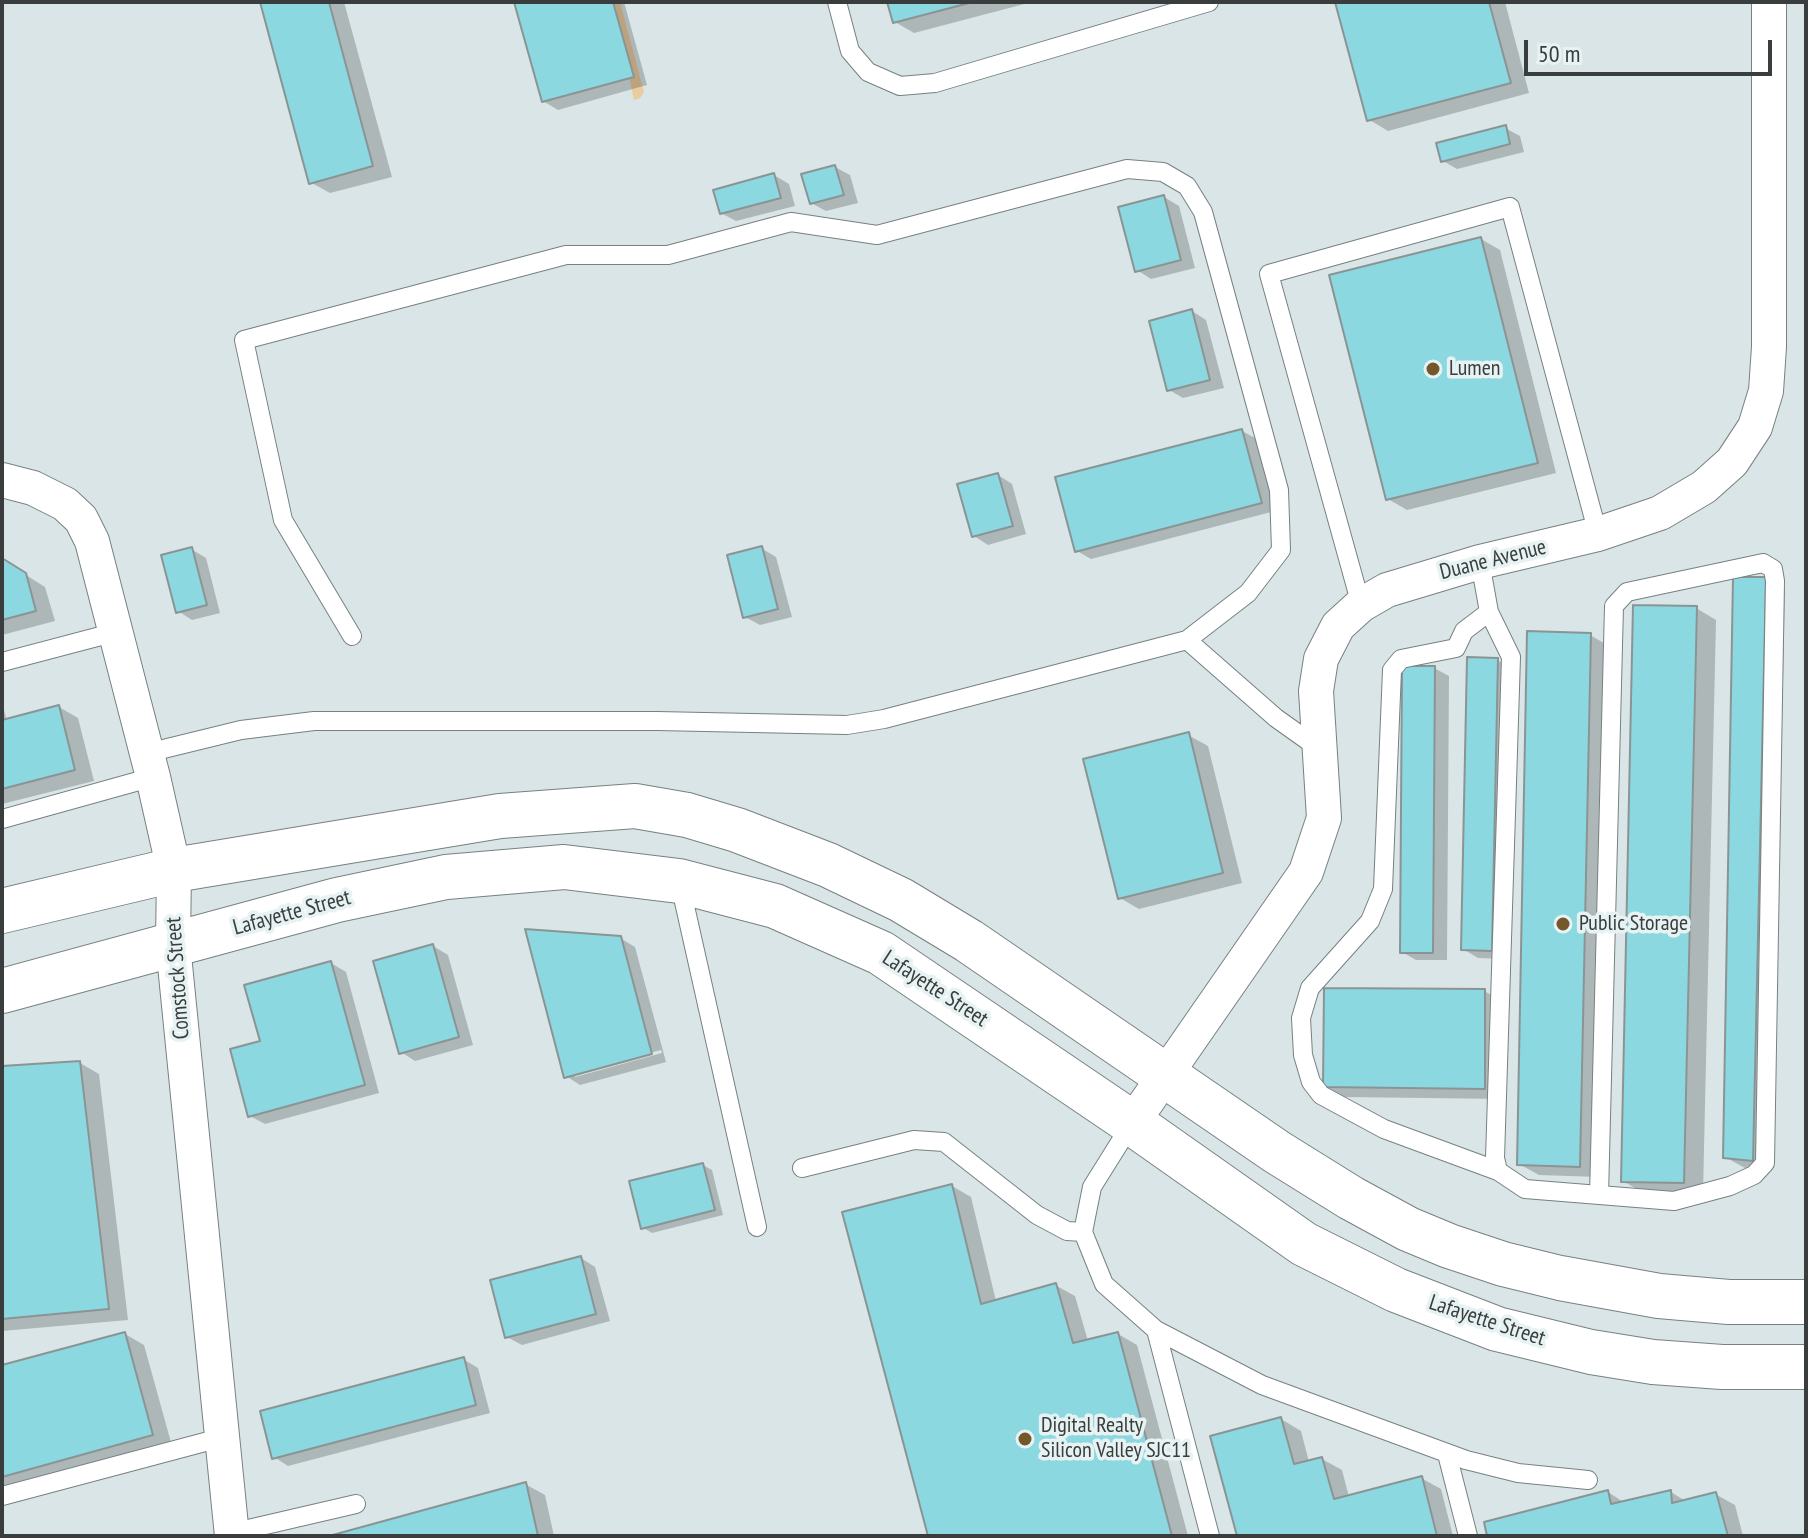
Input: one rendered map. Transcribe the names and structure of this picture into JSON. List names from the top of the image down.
{
  "streets": {
    "main road": ["Lafayette Street"],
    "street": ["Duane Avenue", "Comstock Street"]
  },
  "crossings": [
    ["Duane Avenue", "Lafayette Street"],
    ["Lafayette Street", "Comstock Street"]
  ],
  "places": ["Lumen", "Public Storage", "Digital Realty Silicon Valley SJC11"],
  "scale_bar": "50 m"
}
